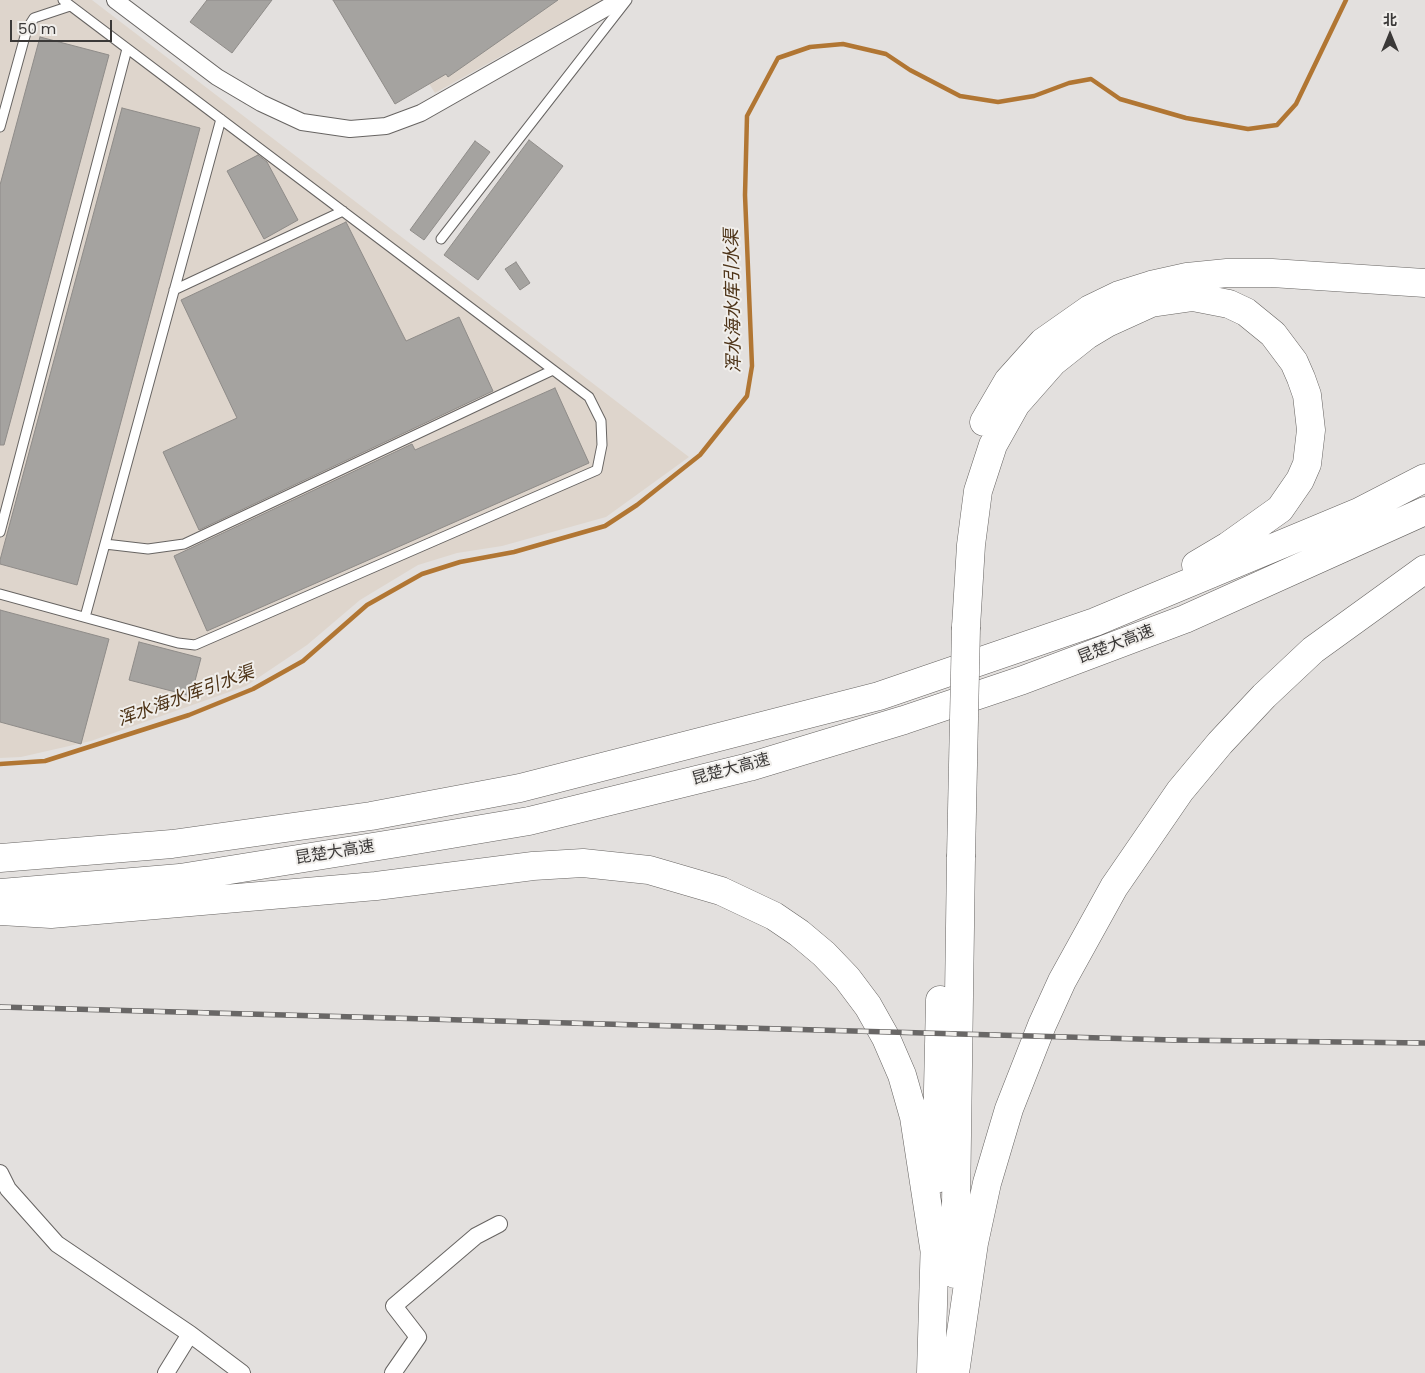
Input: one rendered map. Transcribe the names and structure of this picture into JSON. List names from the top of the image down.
{
  "streets": {
    "highway": ["昆楚大高速"]
  },
  "water": ["浑水海水库引水渠"],
  "scale_bar": "50 m",
  "north": "top"
}
